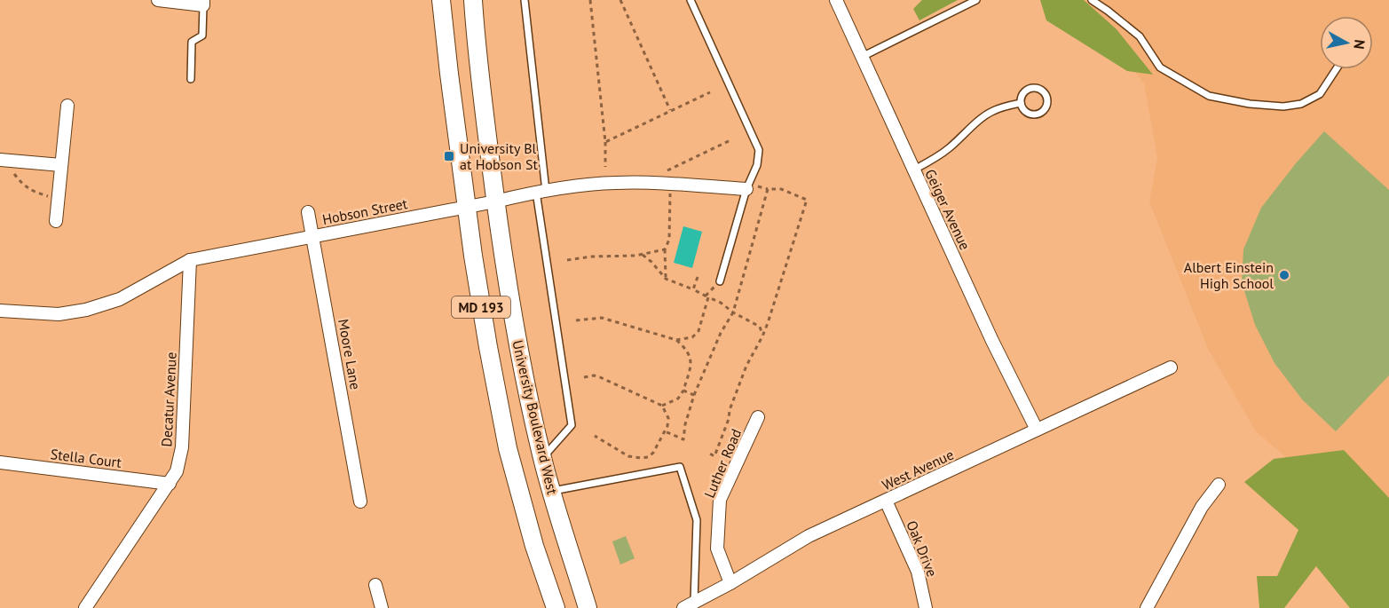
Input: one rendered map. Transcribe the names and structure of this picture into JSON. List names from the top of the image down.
{
  "streets": {
    "main road": ["MD 193", "University Boulevard West"],
    "street": [
      "Geiger Avenue",
      "Hobson Street",
      "Moore Lane",
      "Decatur Avenue",
      "Stella Court",
      "Luther Road",
      "West Avenue",
      "Oak Drive"
    ]
  },
  "crossings": [
    ["Geiger Avenue", "West Avenue"],
    ["Hobson Street", "Moore Lane"],
    ["Hobson Street", "Decatur Avenue"],
    ["Hobson Street", "University Boulevard West"],
    ["Decatur Avenue", "Stella Court"],
    ["Luther Road", "West Avenue"],
    ["West Avenue", "Oak Drive"]
  ],
  "places": {
    "transit": ["University Bl at Hobson St"],
    "other": ["Albert Einstein High School"]
  },
  "north": "right"
}
